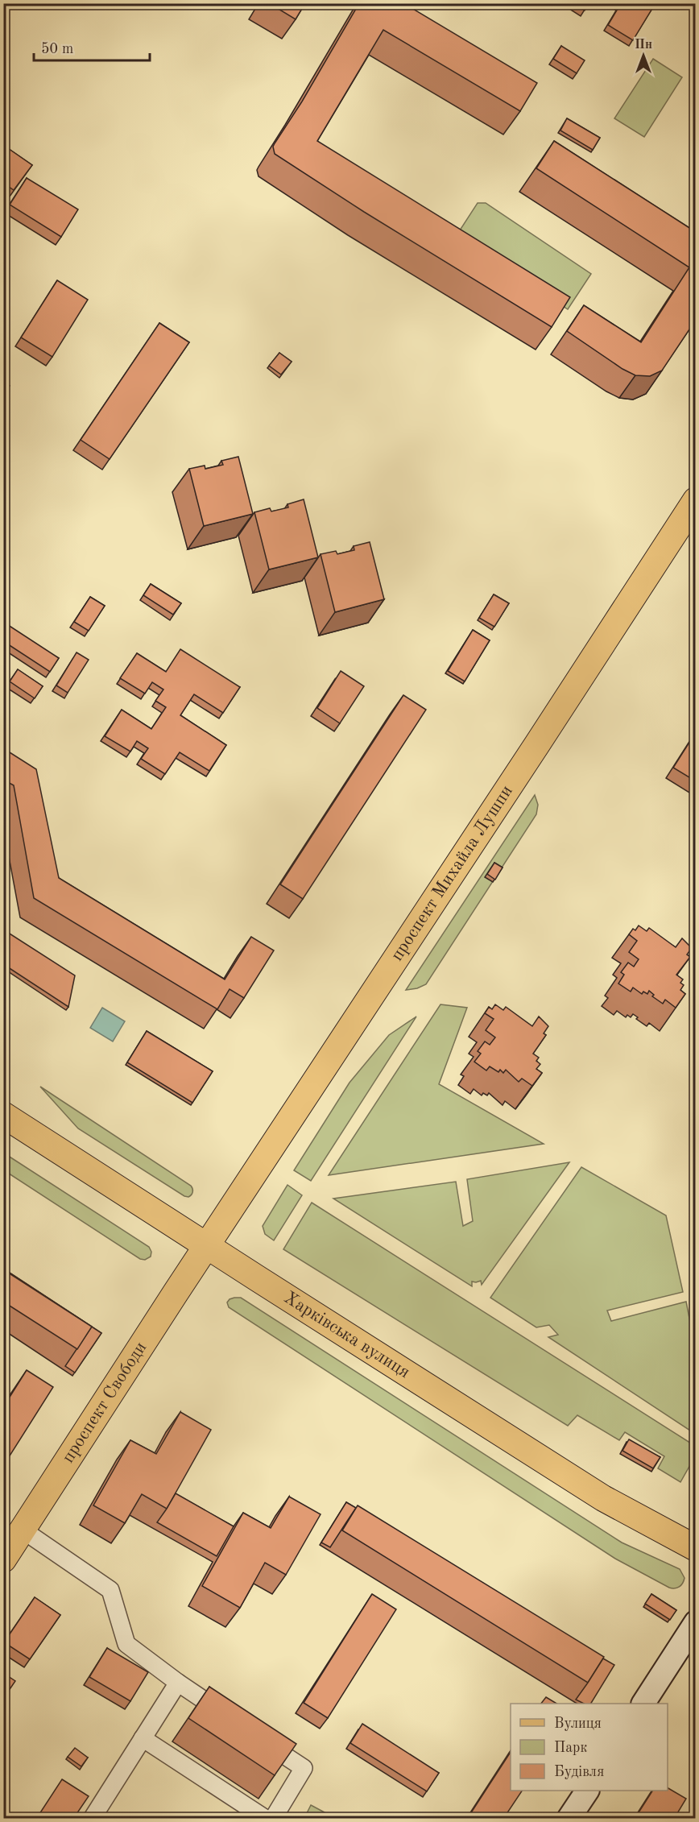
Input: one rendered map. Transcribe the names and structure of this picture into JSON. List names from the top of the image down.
{
  "streets": {
    "main road": ["проспект Михайла Лушпи", "Харківська вулиця", "проспект Свободи"]
  },
  "crossings": [
    ["проспект Михайла Лушпи", "Харківська вулиця"],
    ["проспект Михайла Лушпи", "проспект Свободи"],
    ["Харківська вулиця", "проспект Свободи"]
  ],
  "legend": ["Вулиця", "Парк", "Будівля"],
  "scale_bar": "50 m",
  "north": "top"
}
